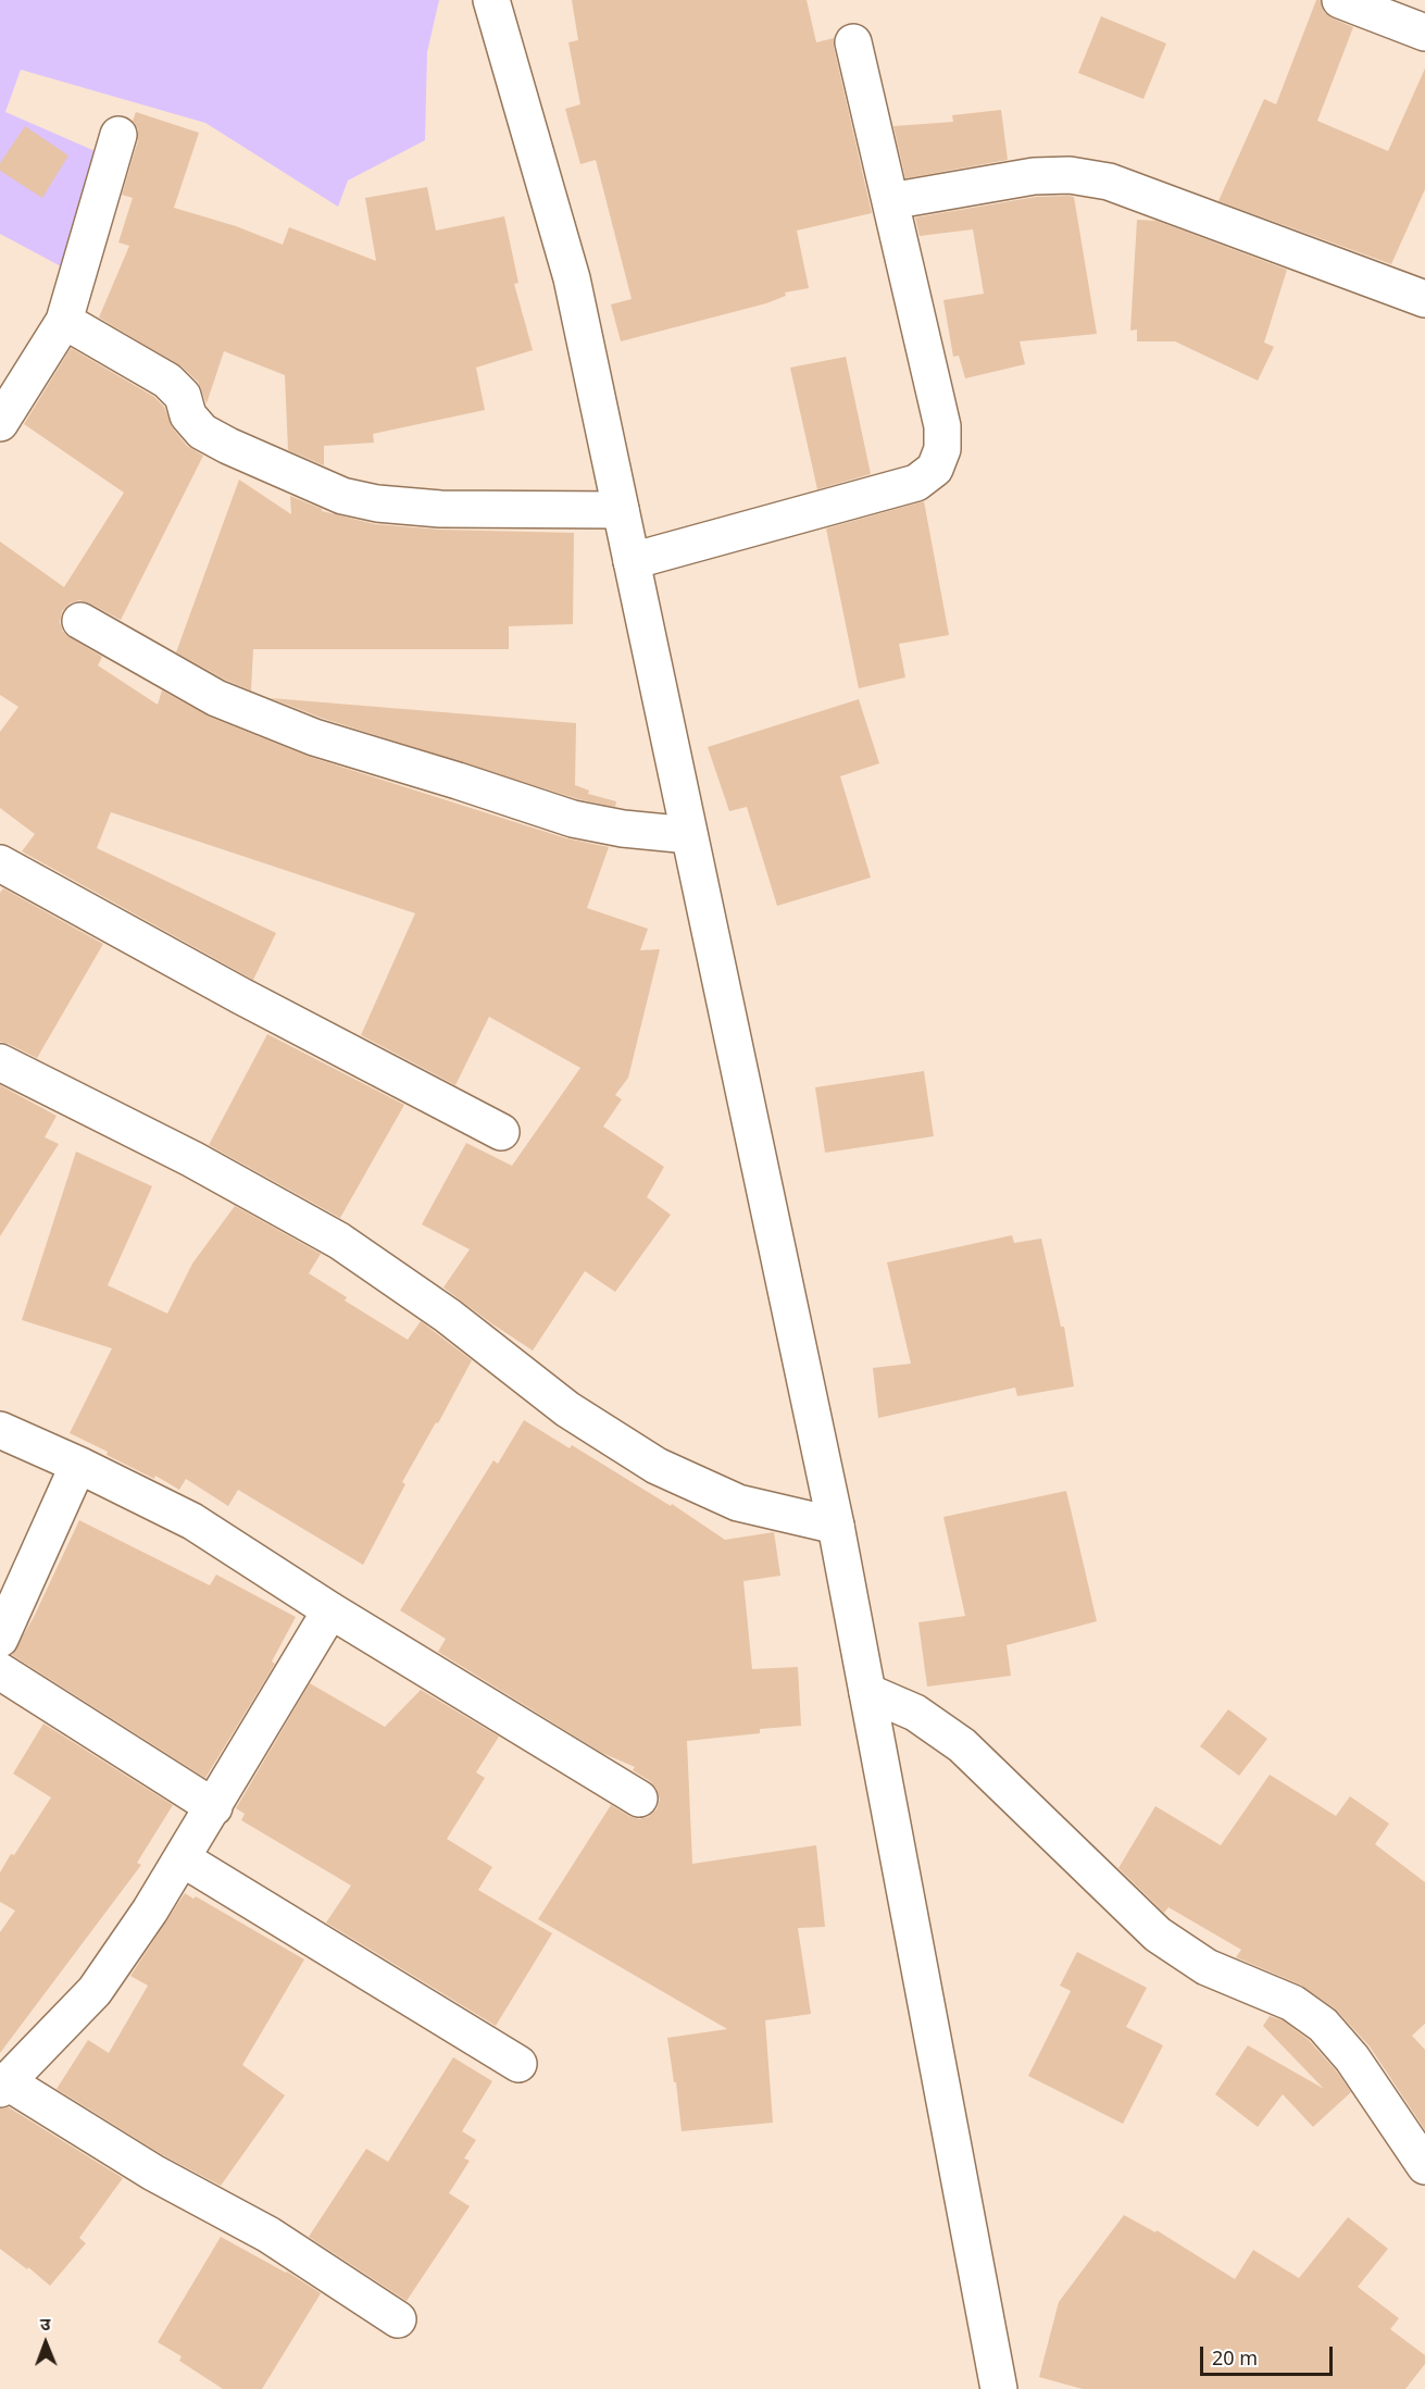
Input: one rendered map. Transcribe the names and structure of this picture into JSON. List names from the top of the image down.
{
  "scale_bar": "20 m",
  "north": "top"
}
